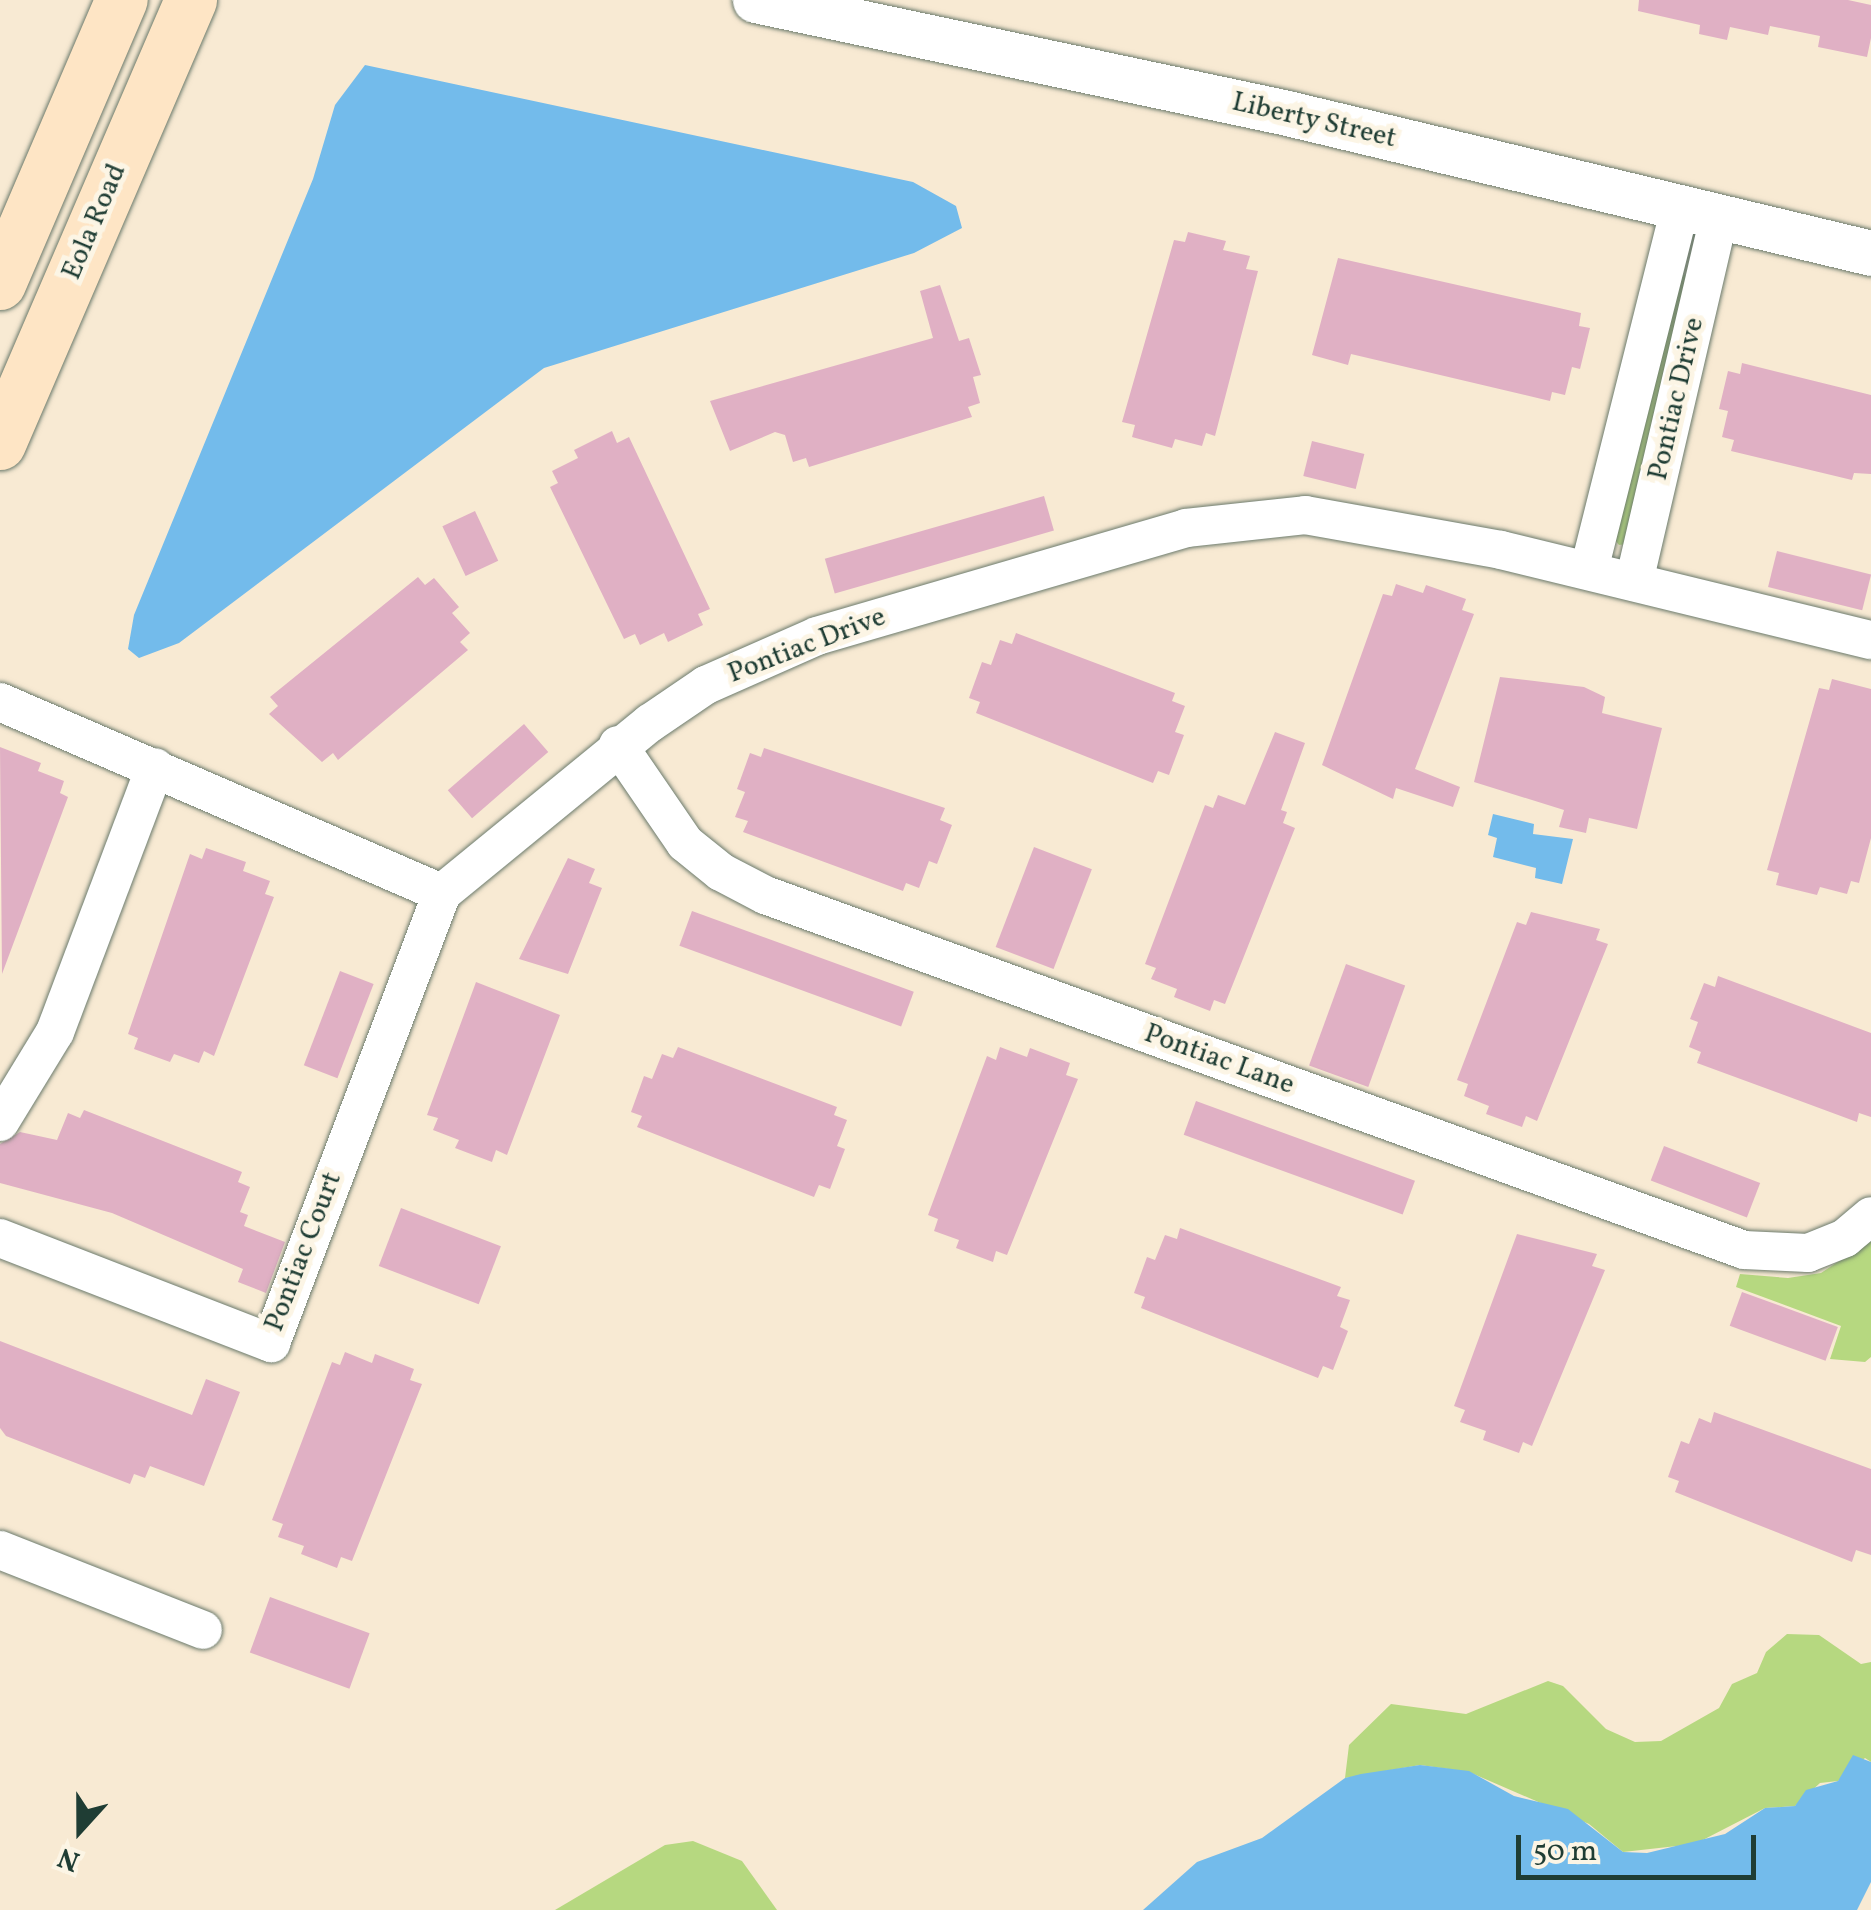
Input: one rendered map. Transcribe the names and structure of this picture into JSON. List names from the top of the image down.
{
  "streets": {
    "main road": ["Eola Road"],
    "street": [
      "Liberty Street",
      "Pontiac Drive",
      "Pontiac Lane",
      "Pontiac Court"
    ]
  },
  "crossings": [
    ["Liberty Street", "Pontiac Drive"],
    ["Pontiac Drive", "Pontiac Lane"],
    ["Pontiac Drive", "Pontiac Court"]
  ],
  "scale_bar": "50 m",
  "north": "bottom"
}
